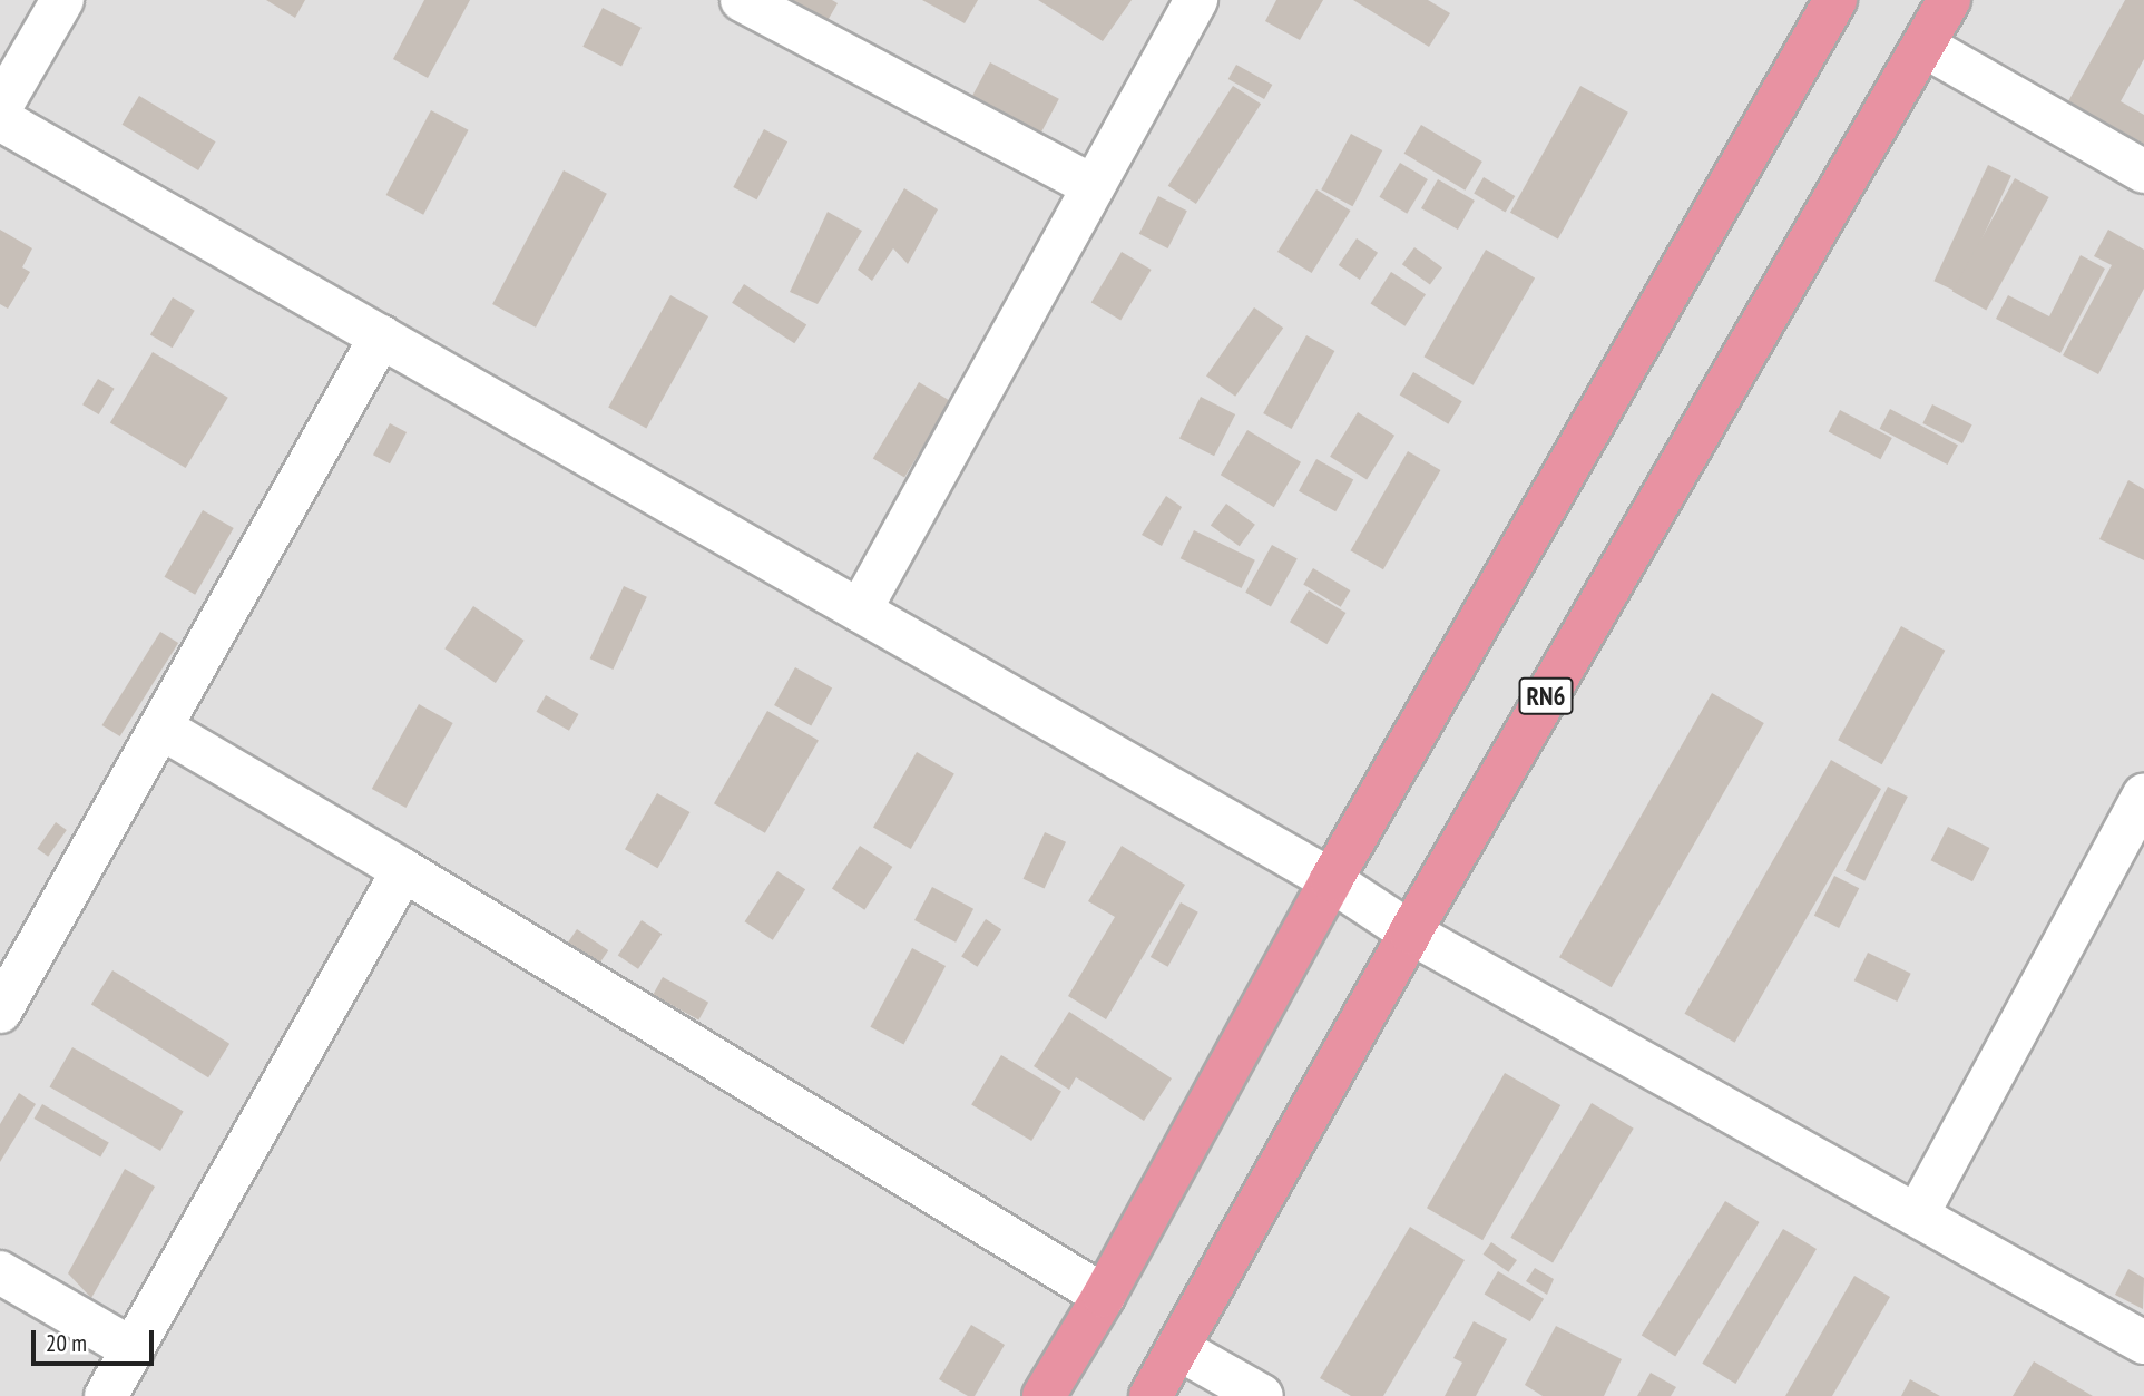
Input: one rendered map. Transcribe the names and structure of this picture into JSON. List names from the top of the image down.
{
  "streets": {
    "highway": ["RN6"]
  },
  "scale_bar": "20 m"
}
